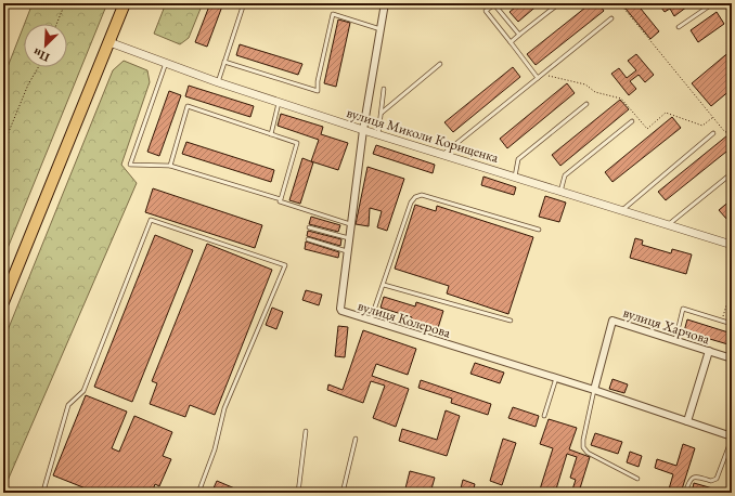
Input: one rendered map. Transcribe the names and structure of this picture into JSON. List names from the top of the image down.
{
  "streets": {
    "street": ["вулиця Миколи Корищенка", "вулиця Колерова", "вулиця Харчова"]
  },
  "crossings": [
    ["вулиця Миколи Корищенка", "вулиця Колерова"],
    ["вулиця Колерова", "вулиця Харчова"]
  ],
  "north": "bottom left"
}
